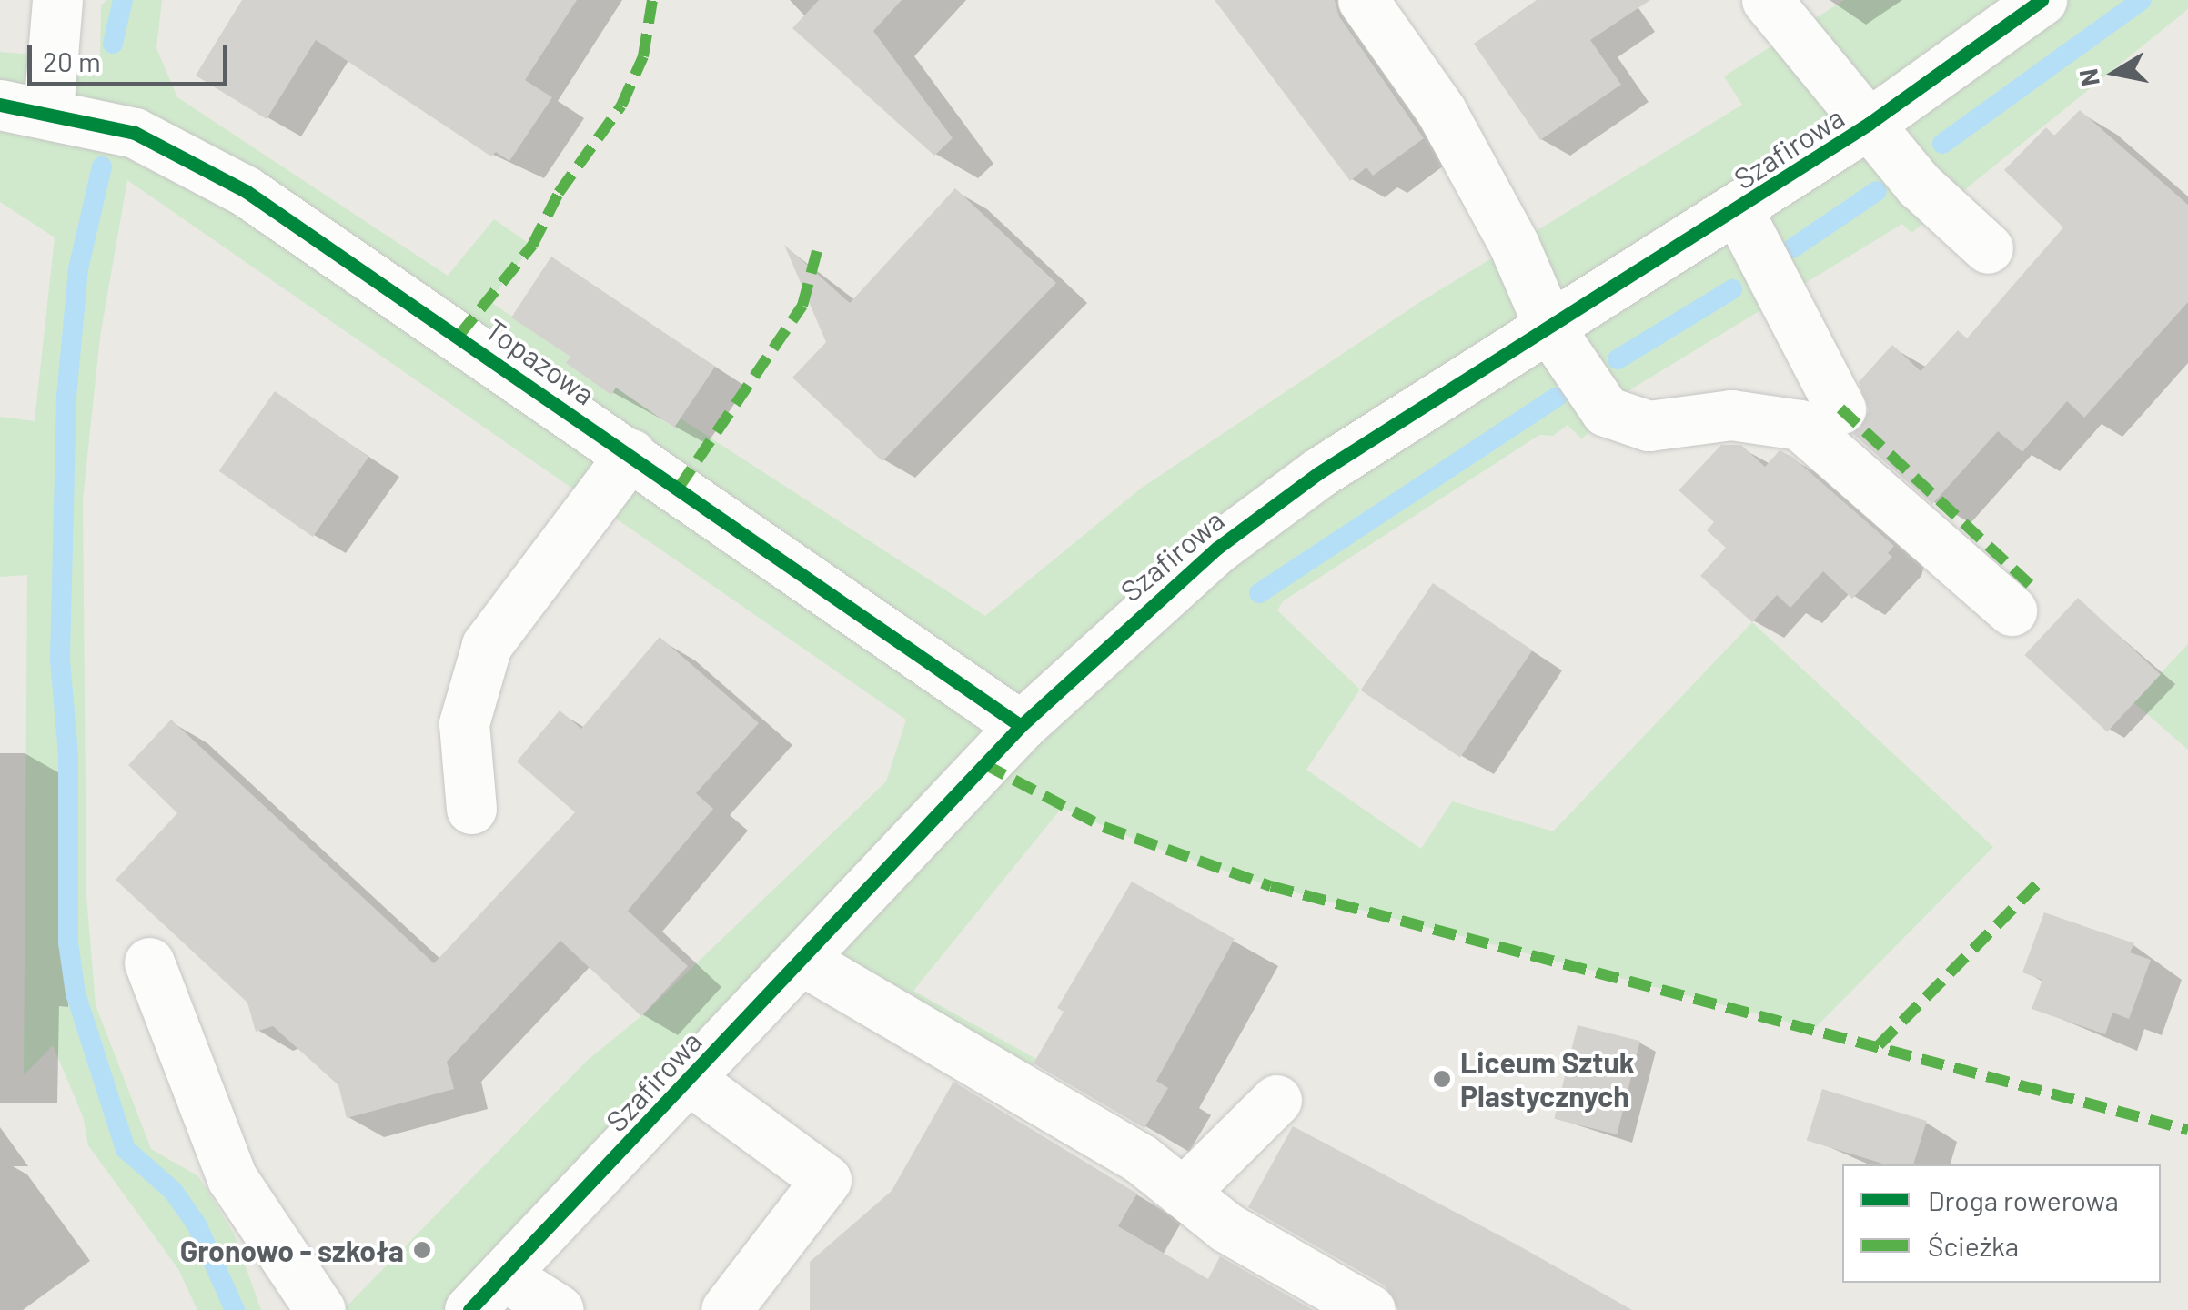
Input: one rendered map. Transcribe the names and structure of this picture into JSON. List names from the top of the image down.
{
  "streets": {
    "street": ["Szafirowa", "Topazowa"]
  },
  "crossings": [
    ["Szafirowa", "Topazowa"]
  ],
  "places": ["Liceum Sztuk Plastycznych", "Gronowo - szkoła"],
  "legend": ["Droga rowerowa", "Ścieżka"],
  "scale_bar": "20 m",
  "north": "left"
}
